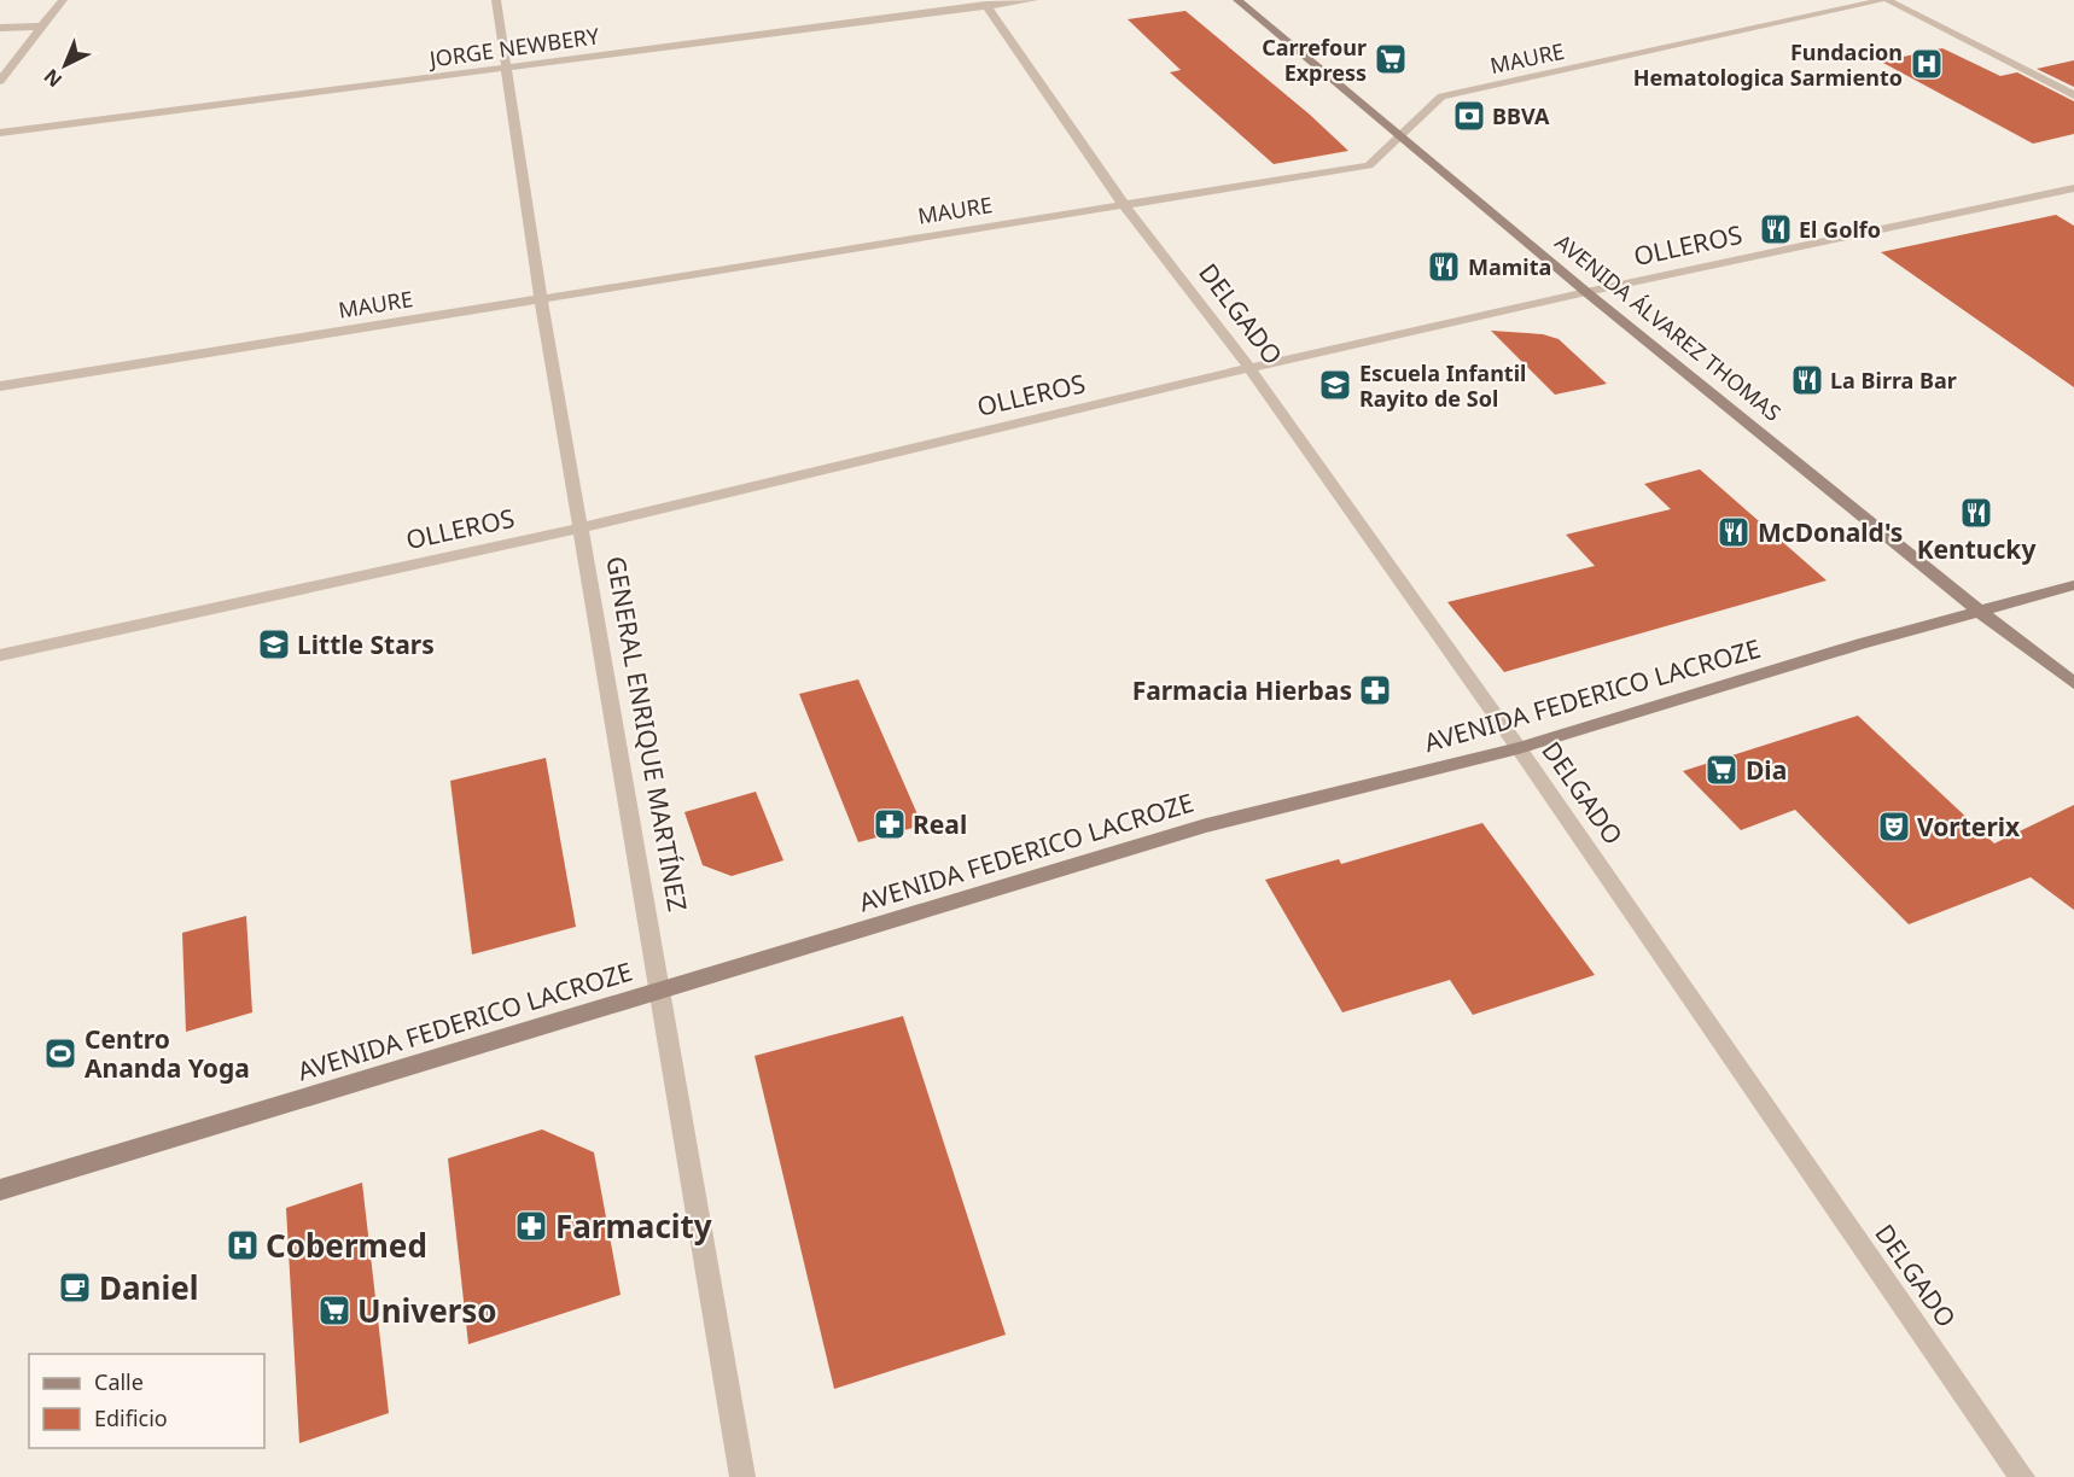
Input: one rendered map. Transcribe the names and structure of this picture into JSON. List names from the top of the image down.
{
  "streets": {
    "main road": ["AVENIDA ÁLVAREZ THOMAS", "AVENIDA FEDERICO LACROZE"],
    "street": [
      "JORGE NEWBERY",
      "MAURE",
      "OLLEROS",
      "DELGADO",
      "GENERAL ENRIQUE MARTÍNEZ"
    ]
  },
  "crossings": [
    ["JORGE NEWBERY", "DELGADO"],
    ["JORGE NEWBERY", "GENERAL ENRIQUE MARTÍNEZ"],
    ["MAURE", "DELGADO"],
    ["MAURE", "AVENIDA ÁLVAREZ THOMAS"],
    ["MAURE", "GENERAL ENRIQUE MARTÍNEZ"],
    ["OLLEROS", "DELGADO"],
    ["OLLEROS", "AVENIDA ÁLVAREZ THOMAS"],
    ["OLLEROS", "GENERAL ENRIQUE MARTÍNEZ"],
    ["DELGADO", "AVENIDA FEDERICO LACROZE"],
    ["AVENIDA ÁLVAREZ THOMAS", "AVENIDA FEDERICO LACROZE"],
    ["AVENIDA FEDERICO LACROZE", "GENERAL ENRIQUE MARTÍNEZ"]
  ],
  "places": {
    "supermarket": ["Carrefour Express", "Dia", "Universo"],
    "hospital": ["Fundacion Hematologica Sarmiento", "Cobermed"],
    "bank": ["BBVA"],
    "restaurant": [
      "El Golfo",
      "Mamita",
      "La Birra Bar",
      "Kentucky",
      "McDonald's"
    ],
    "school or university": ["Escuela Infantil Rayito de Sol", "Little Stars"],
    "pharmacy": ["Farmacia Hierbas", "Real", "Farmacity"],
    "theatre": ["Vorterix"],
    "sports": ["Centro Ananda Yoga"],
    "cafe": ["Daniel"]
  },
  "legend": ["Calle", "Edificio"],
  "north": "bottom left"
}
